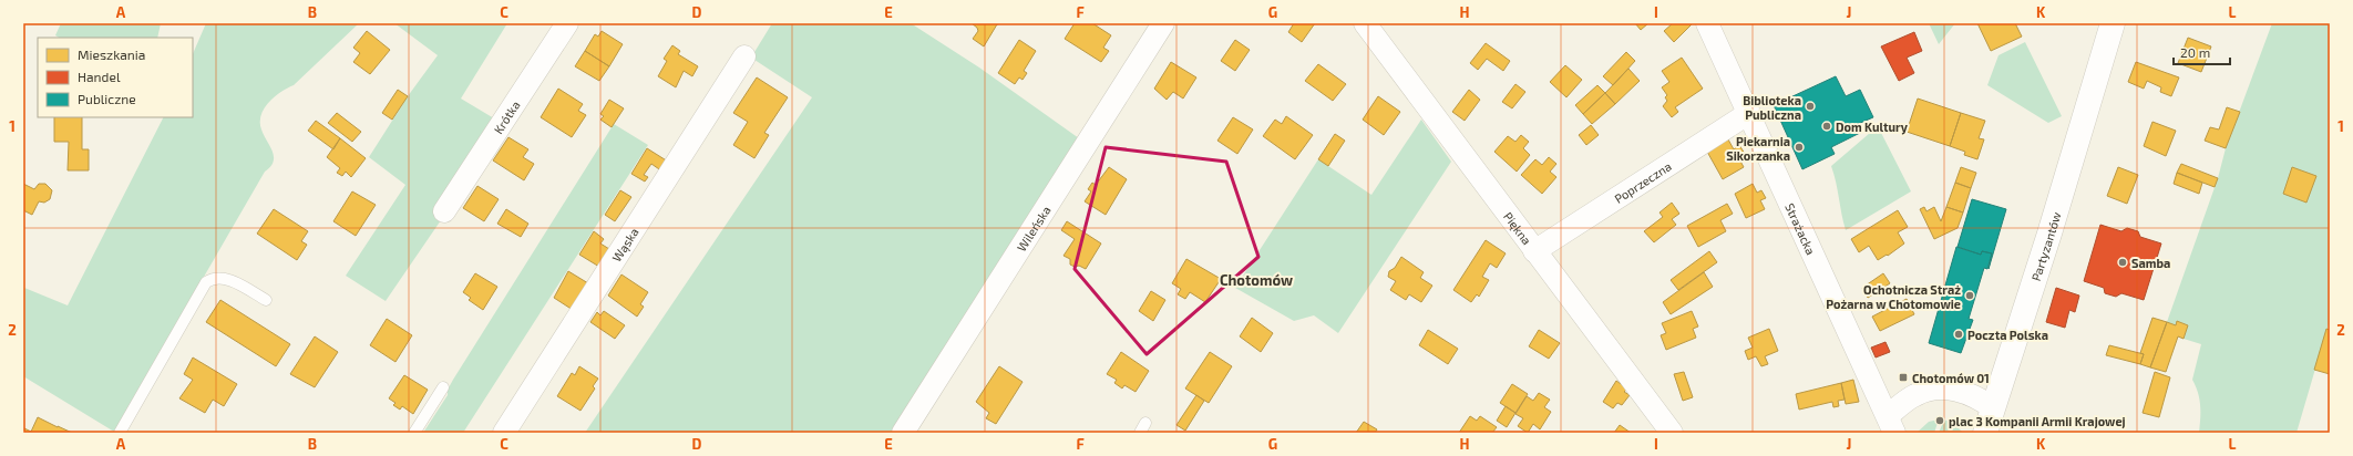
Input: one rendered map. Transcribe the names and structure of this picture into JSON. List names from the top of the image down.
{
  "streets": {
    "street": [
      "Krótka",
      "Poprzeczna",
      "Wileńska",
      "Piękna",
      "Strażacka",
      "Wąska",
      "Partyzantów"
    ]
  },
  "crossings": [
    ["Poprzeczna", "Piękna"],
    ["Poprzeczna", "Strażacka"]
  ],
  "districts": ["Chotomów"],
  "places": {
    "other": [
      "Biblioteka Publiczna",
      "Dom Kultury",
      "Piekarnia Sikorzanka",
      "Samba",
      "Ochotnicza Straż Pożarna w Chotomowie",
      "Poczta Polska",
      "plac 3 Kompanii Armii Krajowej"
    ],
    "transit": ["Chotomów 01"]
  },
  "legend": ["Mieszkania", "Handel", "Publiczne"],
  "scale_bar": "20 m",
  "grid": {
    "columns": [
      "A",
      "B",
      "C",
      "D",
      "E",
      "F",
      "G",
      "H",
      "I",
      "J",
      "K",
      "L"
    ],
    "rows": ["1", "2"]
  }
}
